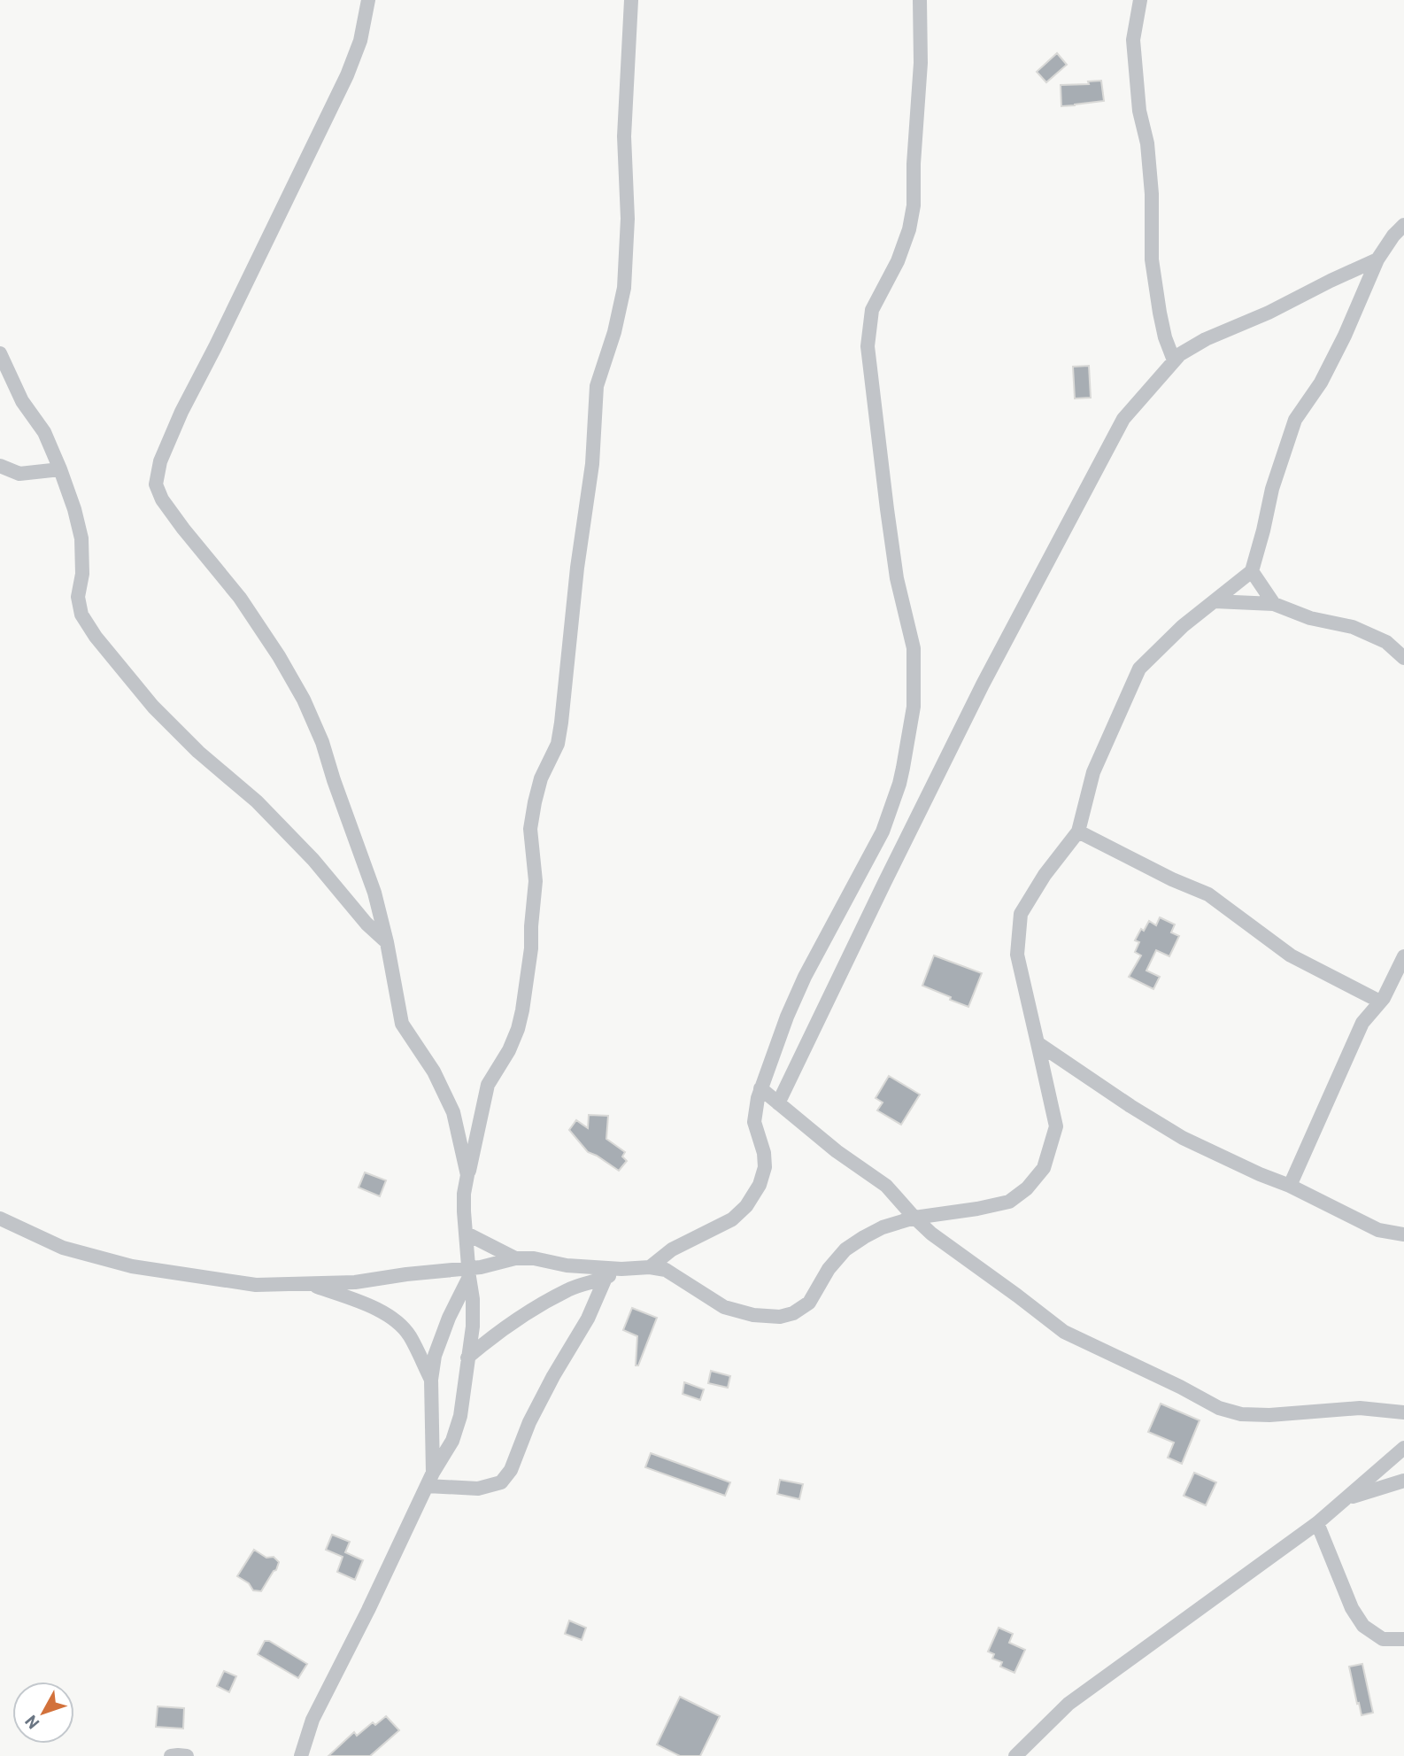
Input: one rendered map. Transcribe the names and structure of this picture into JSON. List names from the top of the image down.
{
  "north": "bottom left"
}
